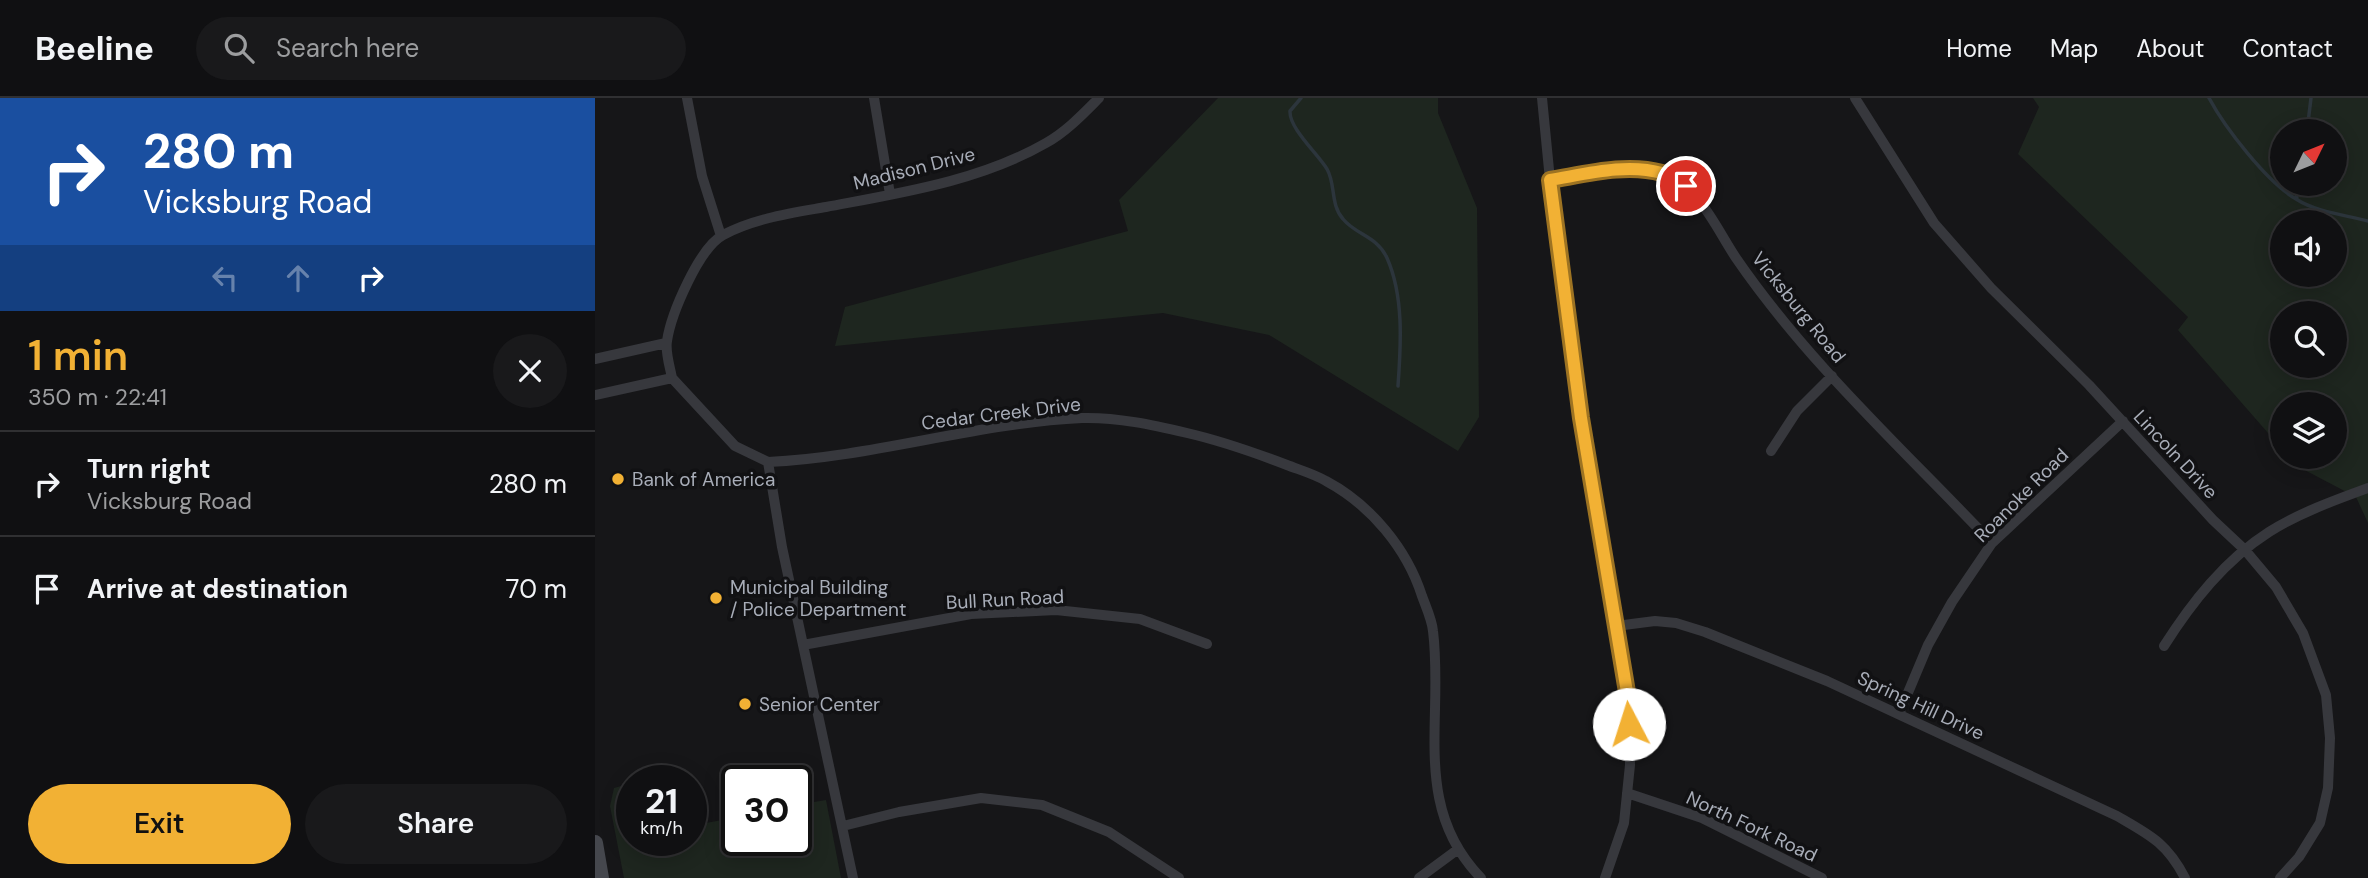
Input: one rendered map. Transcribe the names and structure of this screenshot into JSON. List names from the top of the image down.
{
  "streets": {
    "street": [
      "Madison Drive",
      "Vicksburg Road",
      "Cedar Creek Drive",
      "Lincoln Drive",
      "Roanoke Road",
      "Bull Run Road",
      "Spring Hill Drive",
      "North Fork Road"
    ]
  },
  "crossings": [
    ["Vicksburg Road", "Roanoke Road"],
    ["Lincoln Drive", "Roanoke Road"],
    ["Roanoke Road", "Spring Hill Drive"]
  ],
  "places": ["Bank of America", "Municipal Building / Police Department", "Senior Center"],
  "north": "top right",
  "page": {
    "header": "Beeline",
    "search": "Search here",
    "nav": [
      "Home",
      "Map",
      "About",
      "Contact"
    ],
    "turn": ["280 m", "Vicksburg Road"],
    "heading": ["1 min", "350 m · 22:41"],
    "list": [
      {
        "name": "Turn right",
        "note": "Vicksburg Road",
        "value": "280 m"
      },
      {
        "name": "Arrive at destination",
        "value": "70 m"
      }
    ],
    "speed": "21 km/h",
    "limit": "30",
    "buttons": ["Exit", "Share"]
  }
}
